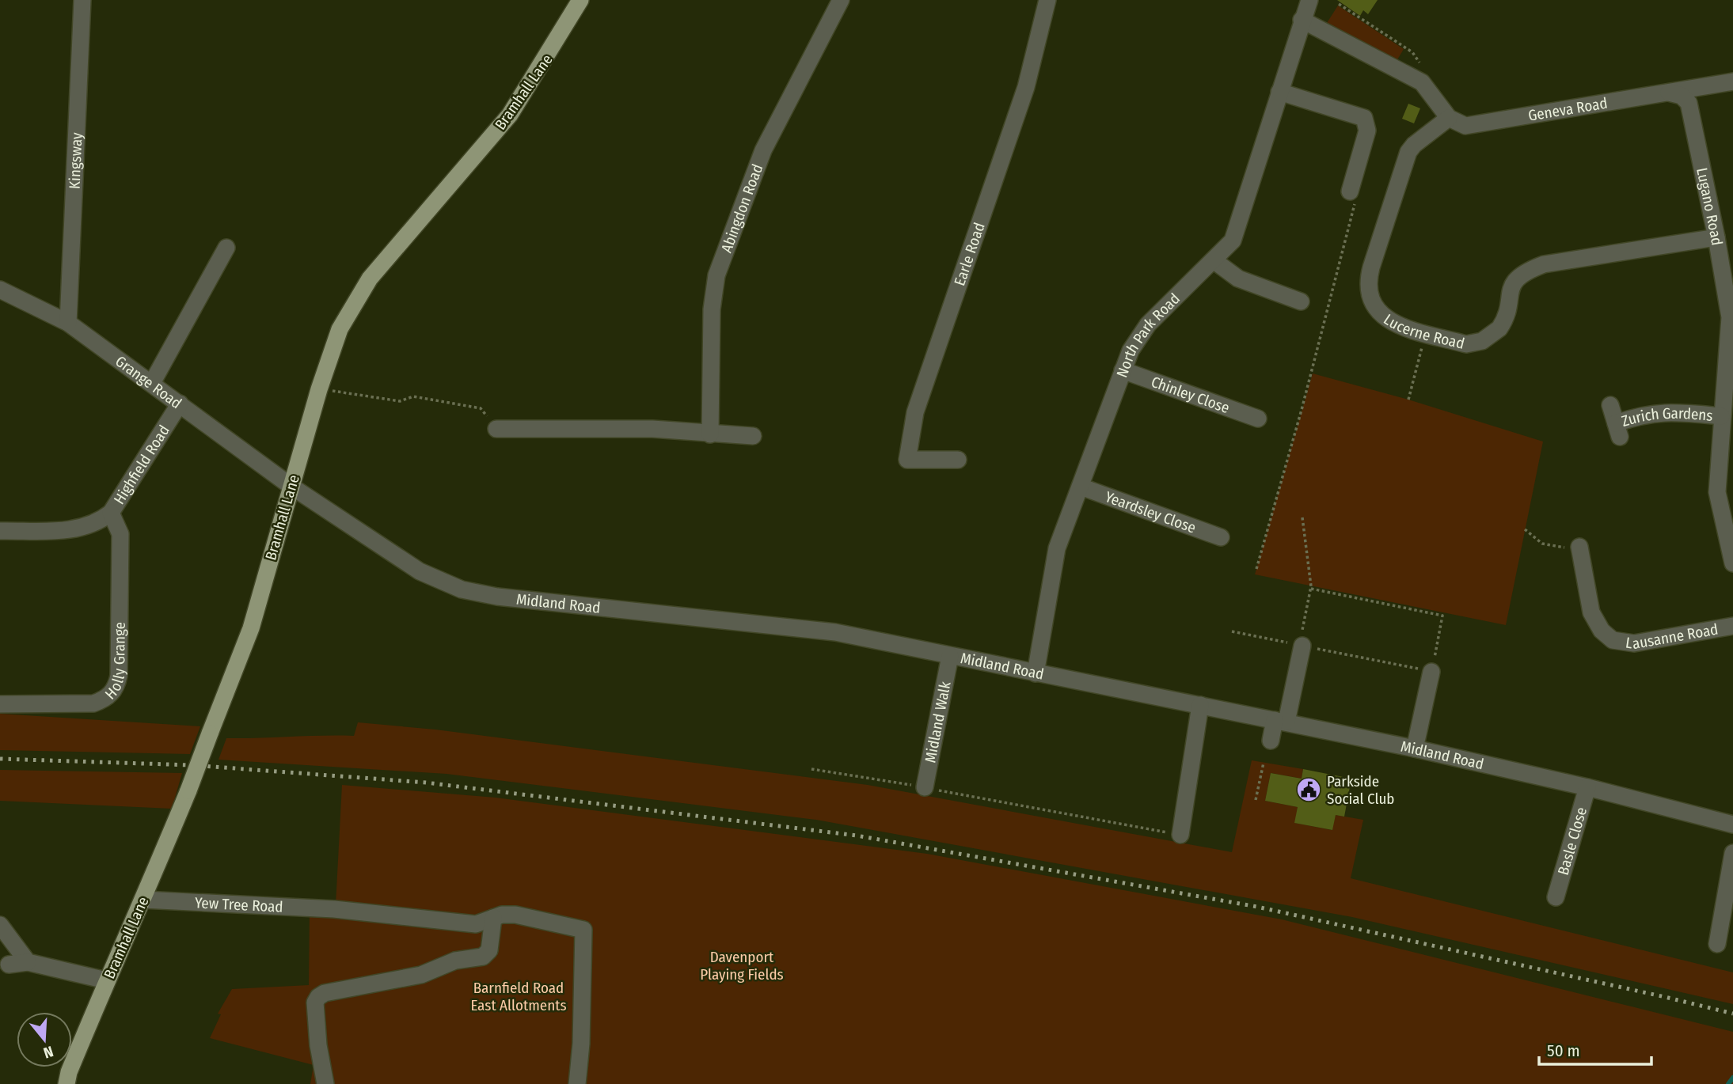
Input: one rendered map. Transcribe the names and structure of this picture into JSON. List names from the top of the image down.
{
  "streets": {
    "main road": ["Bramhall Lane"],
    "street": [
      "Geneva Road",
      "Kingsway",
      "Lugano Road",
      "Abingdon Road",
      "Earle Road",
      "Lucerne Road",
      "North Park Road",
      "Grange Road",
      "Chinley Close",
      "Zurich Gardens",
      "Highfield Road",
      "Yeardsley Close",
      "Midland Road",
      "Lausanne Road",
      "Holly Grange",
      "Midland Walk",
      "Basle Close",
      "Yew Tree Road"
    ]
  },
  "crossings": [
    ["Bramhall Lane", "Grange Road"],
    ["Bramhall Lane", "Midland Road"],
    ["Bramhall Lane", "Yew Tree Road"],
    ["Geneva Road", "Lugano Road"],
    ["Geneva Road", "Lucerne Road"],
    ["Kingsway", "Grange Road"],
    ["Lugano Road", "Lucerne Road"],
    ["Lugano Road", "Zurich Gardens"],
    ["North Park Road", "Chinley Close"],
    ["North Park Road", "Yeardsley Close"],
    ["North Park Road", "Midland Road"],
    ["Grange Road", "Highfield Road"],
    ["Grange Road", "Midland Road"],
    ["Highfield Road", "Holly Grange"],
    ["Midland Road", "Midland Walk"],
    ["Midland Road", "Basle Close"]
  ],
  "parks": ["Davenport Playing Fields", "Barnfield Road East Allotments"],
  "places": {
    "public building": ["Parkside Social Club"]
  },
  "scale_bar": "50 m",
  "north": "bottom"
}
